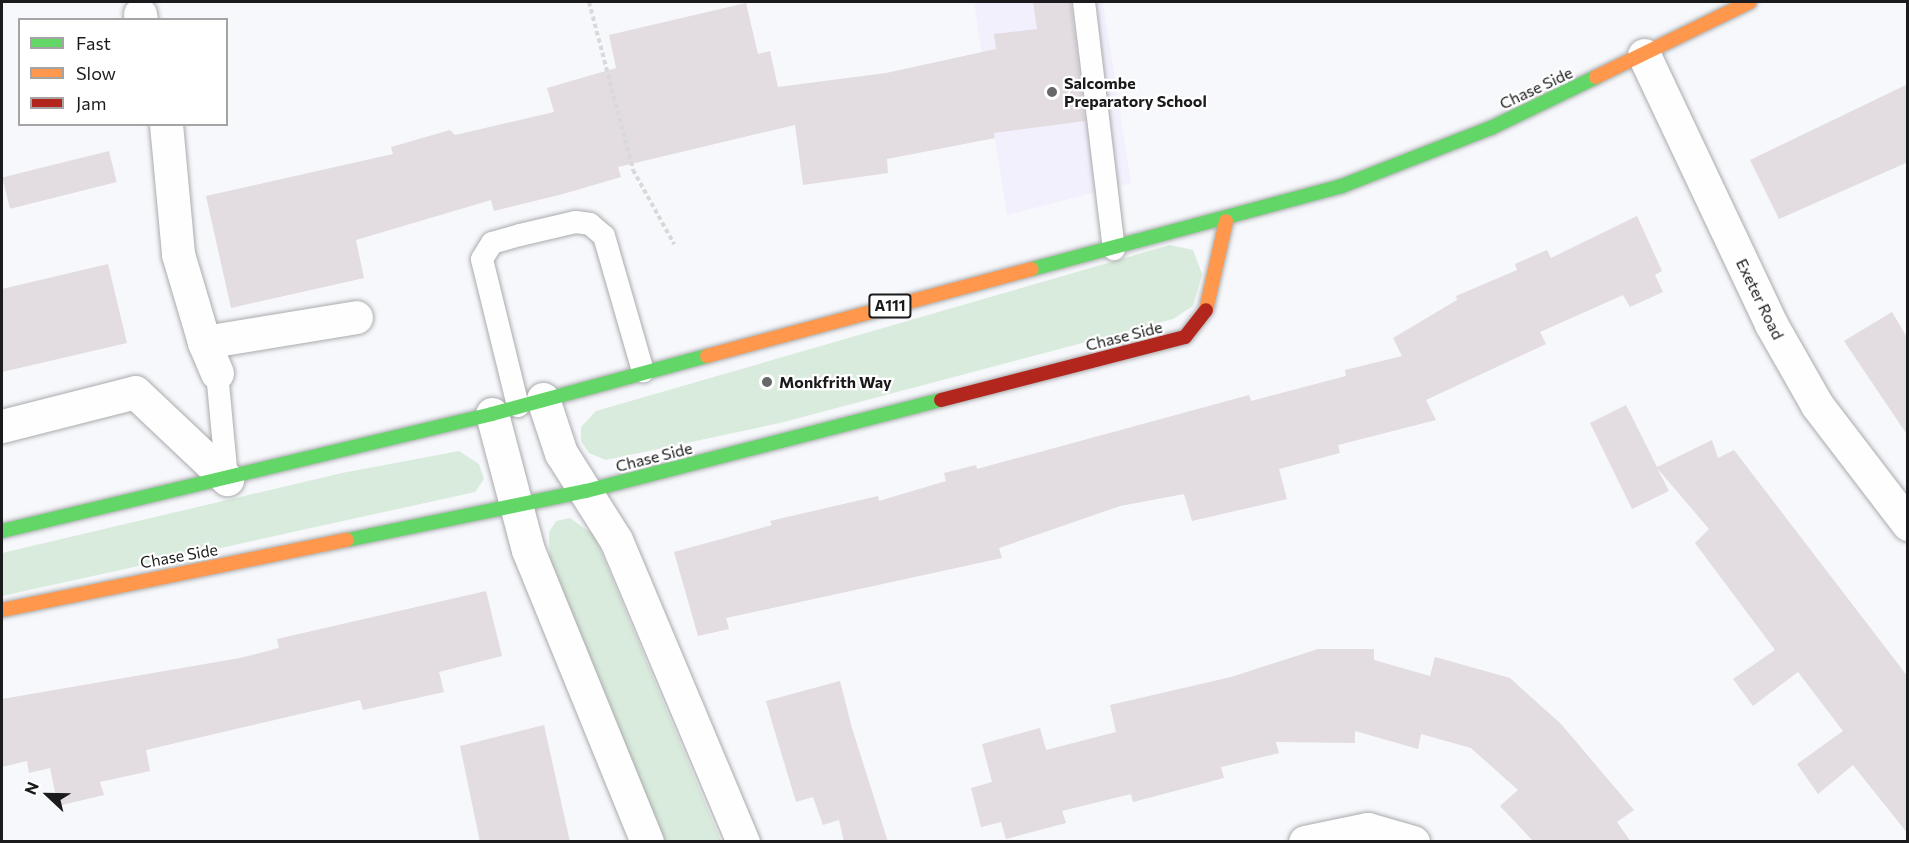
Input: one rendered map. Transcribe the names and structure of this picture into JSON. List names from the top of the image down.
{
  "streets": {
    "main road": ["Chase Side", "A111"],
    "street": ["Exeter Road"]
  },
  "crossings": [
    ["Chase Side", "Exeter Road"]
  ],
  "places": ["Salcombe Preparatory School", "Monkfrith Way"],
  "legend": ["Fast", "Slow", "Jam"],
  "north": "left"
}
